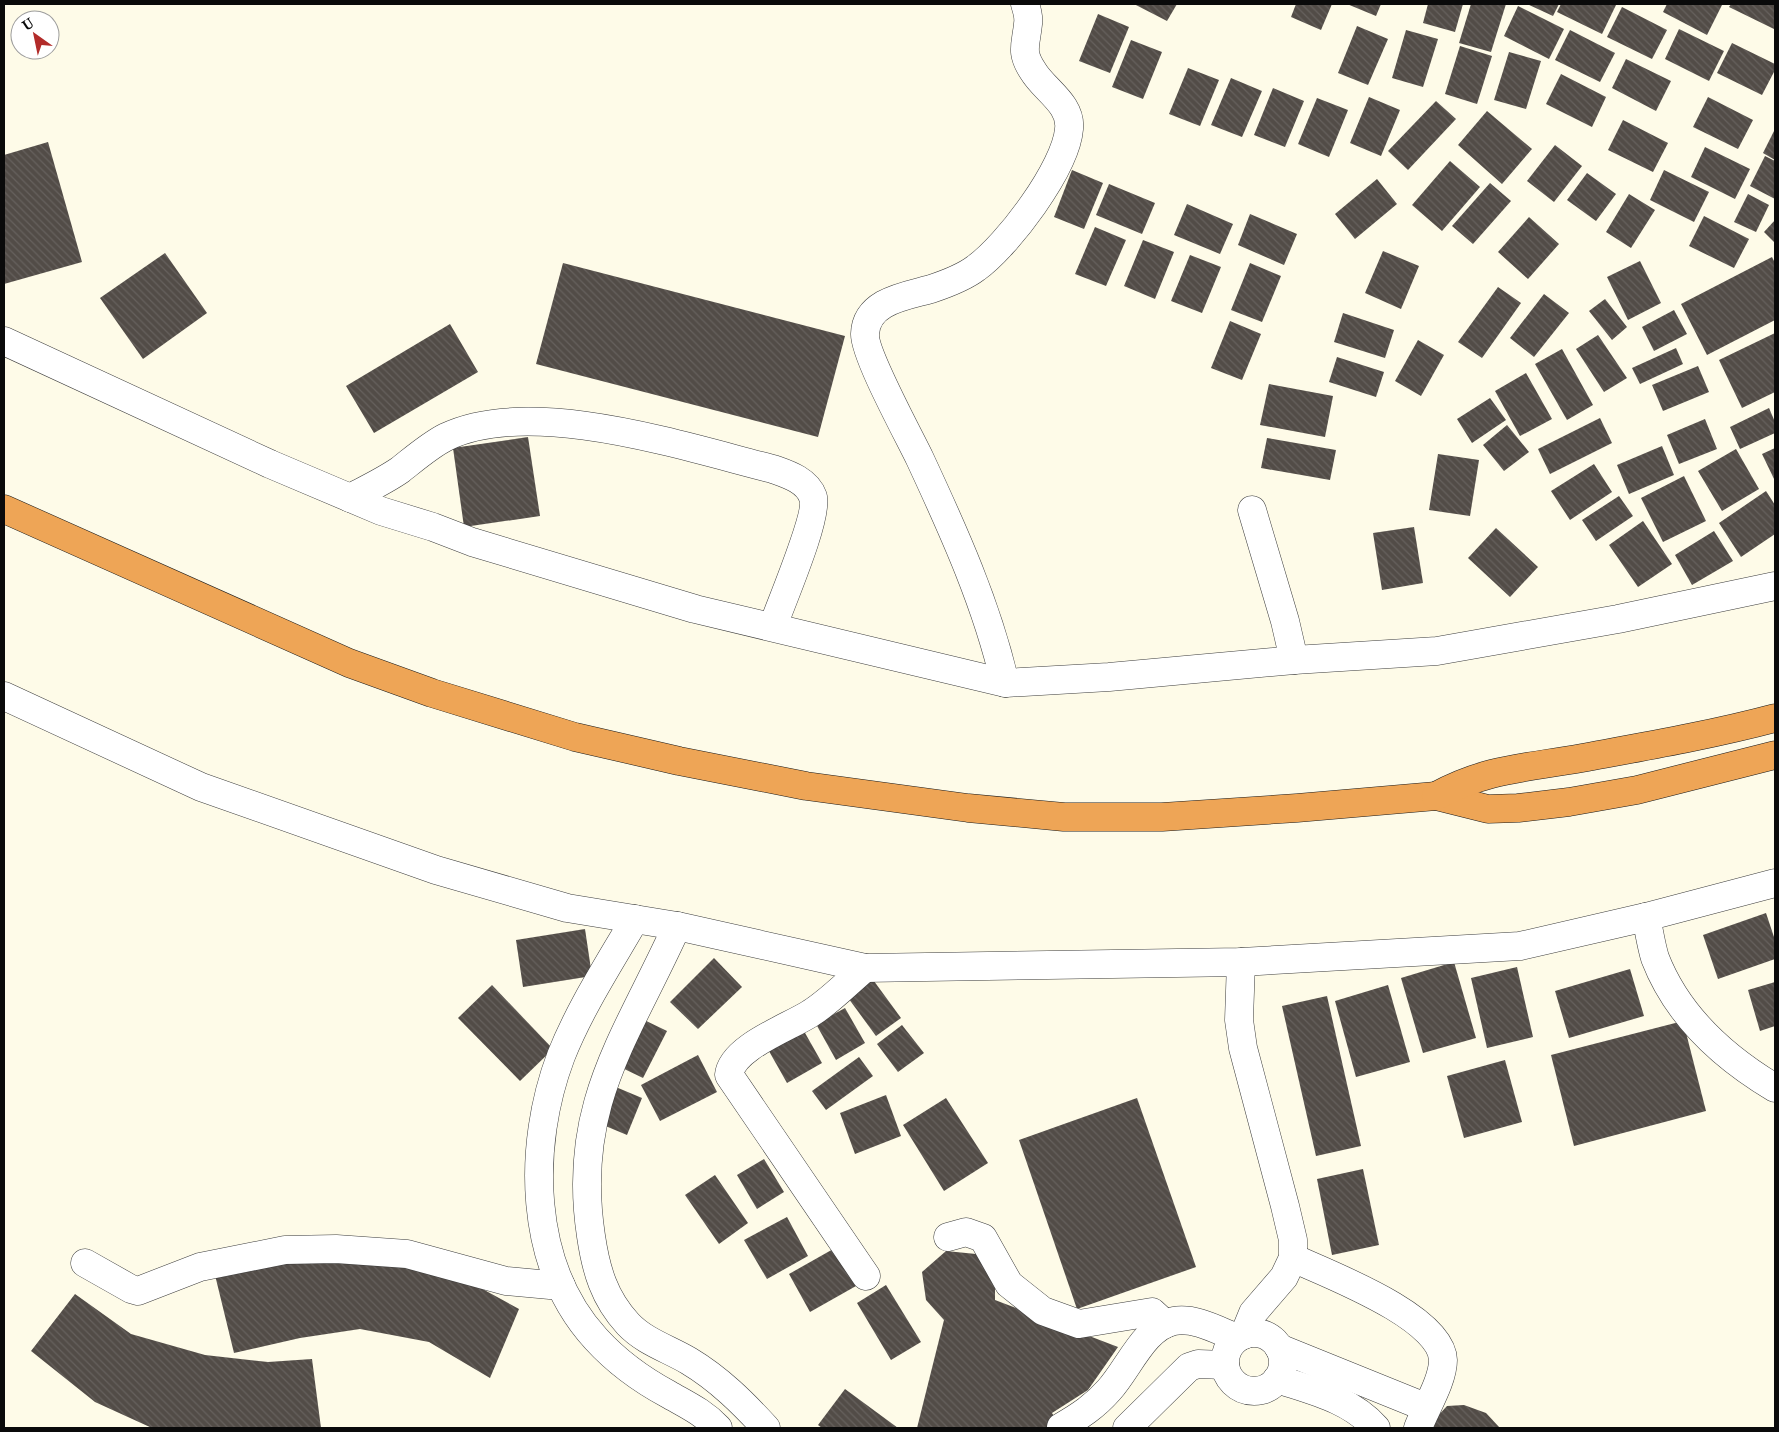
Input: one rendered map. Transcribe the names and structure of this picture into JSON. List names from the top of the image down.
{
  "north": "top left"
}
